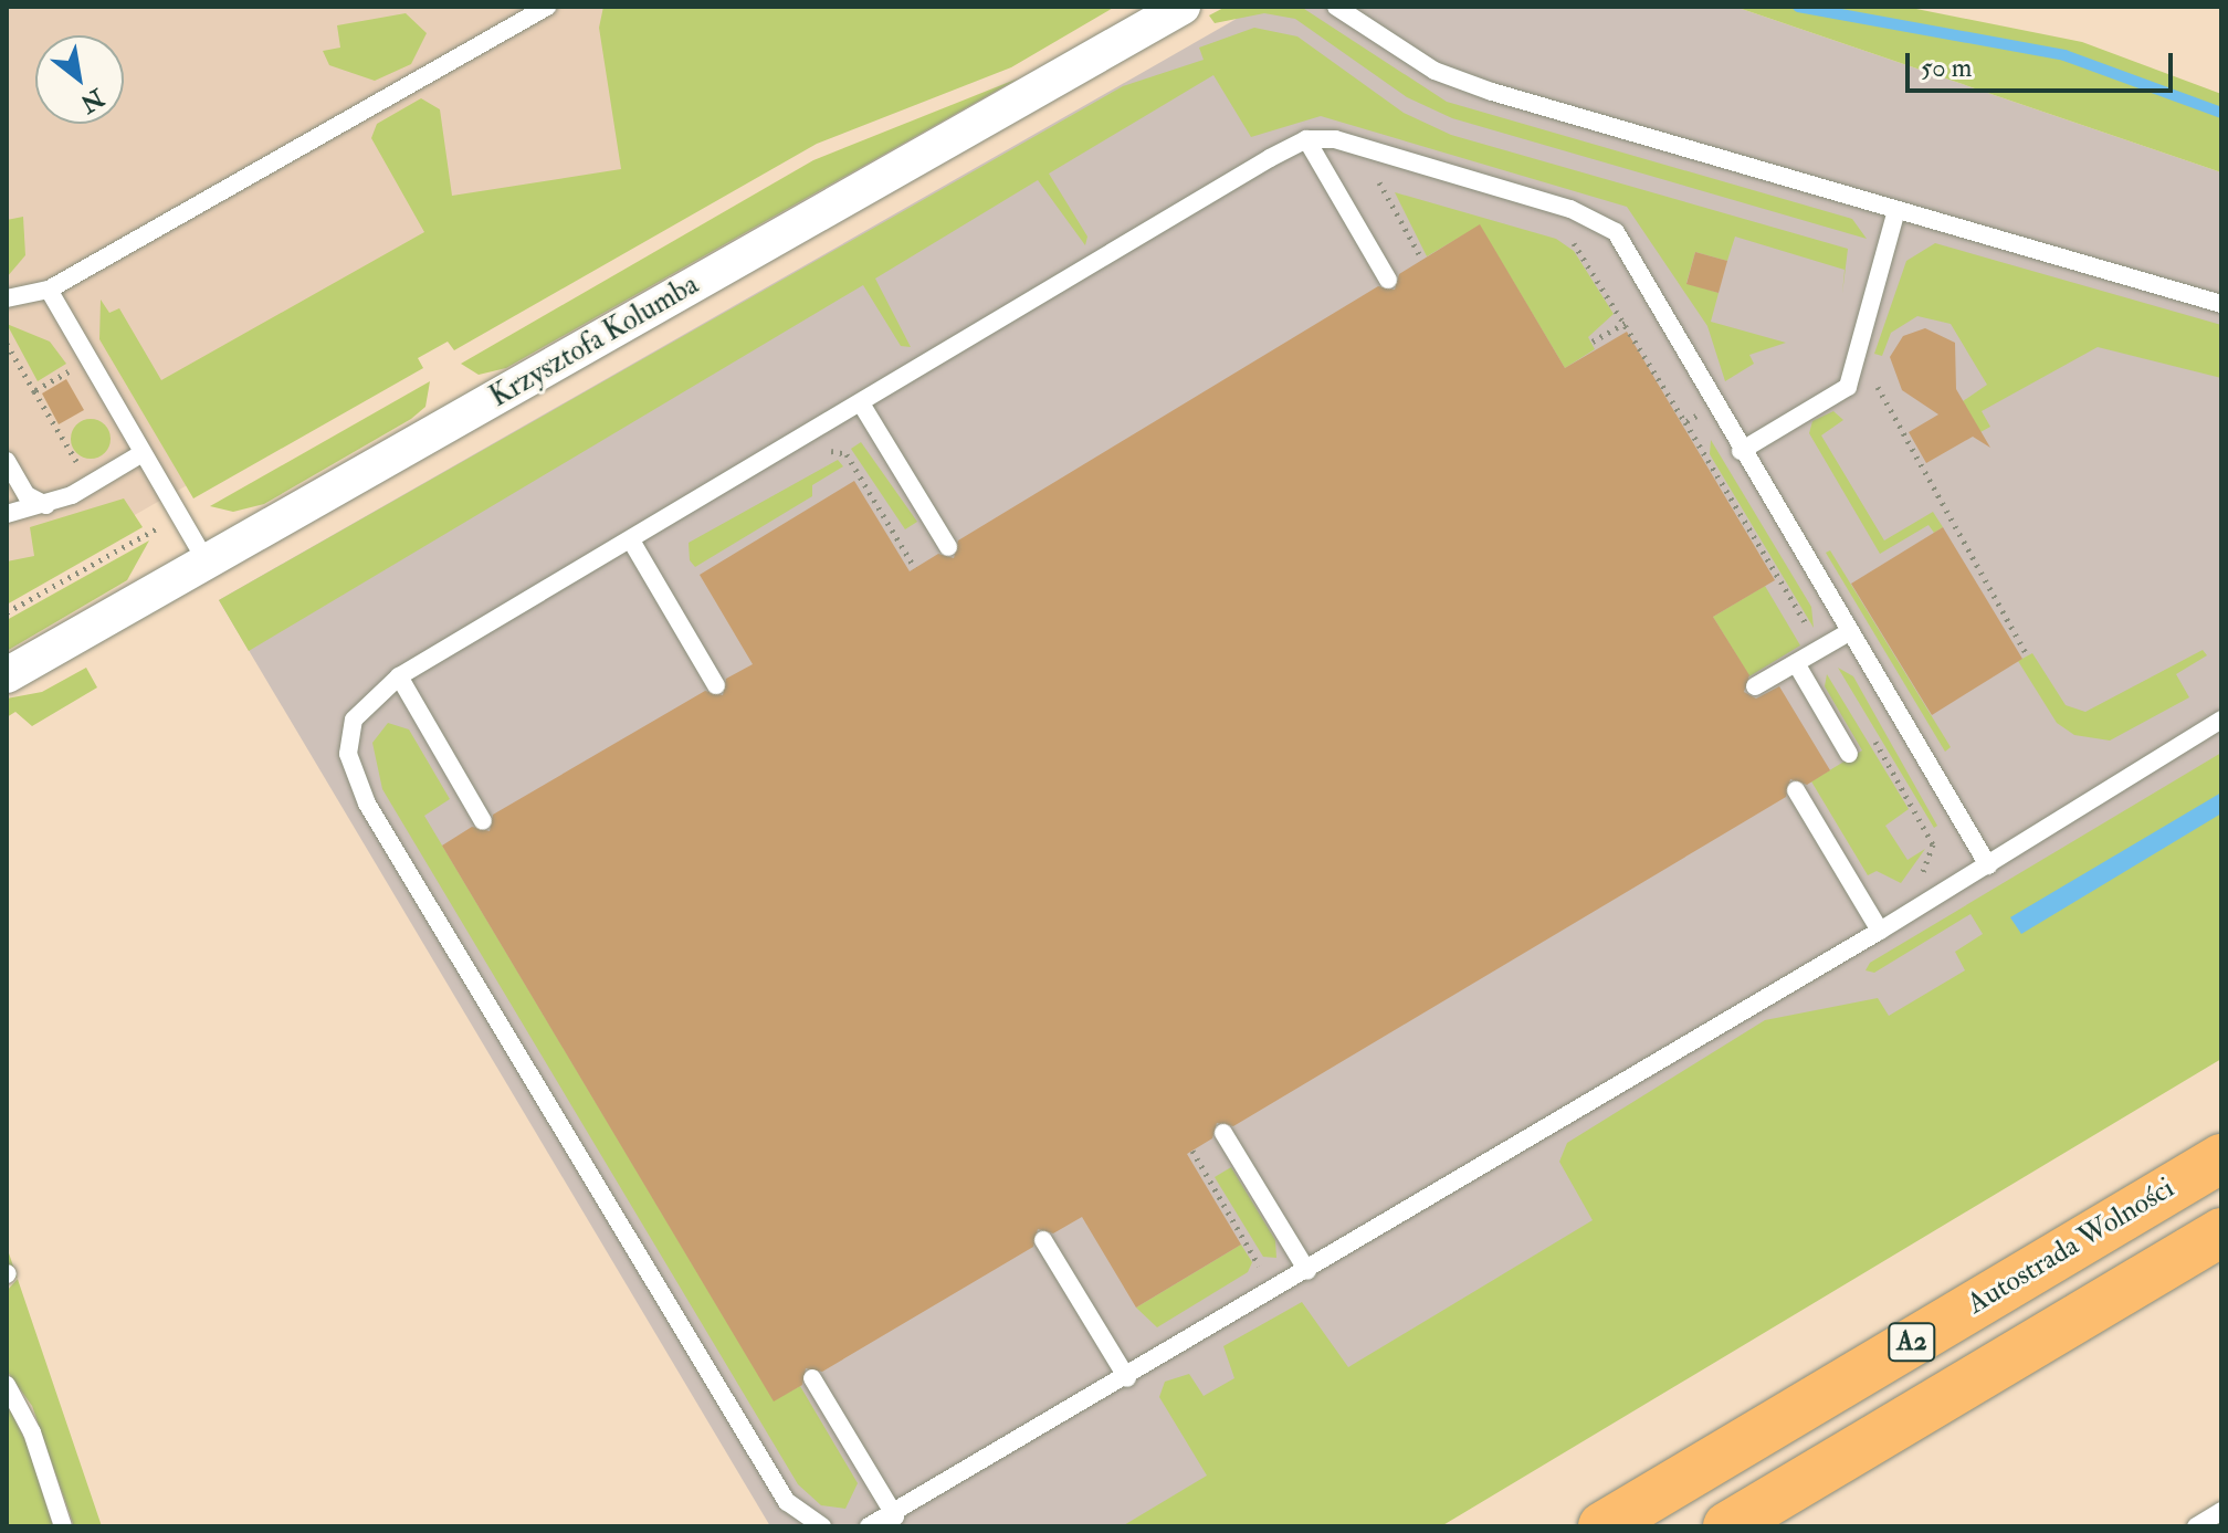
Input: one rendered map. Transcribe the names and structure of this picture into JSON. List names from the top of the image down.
{
  "streets": {
    "highway": ["Autostrada Wolności", "A2"],
    "street": ["Krzysztofa Kolumba"]
  },
  "scale_bar": "50 m",
  "north": "bottom right"
}
